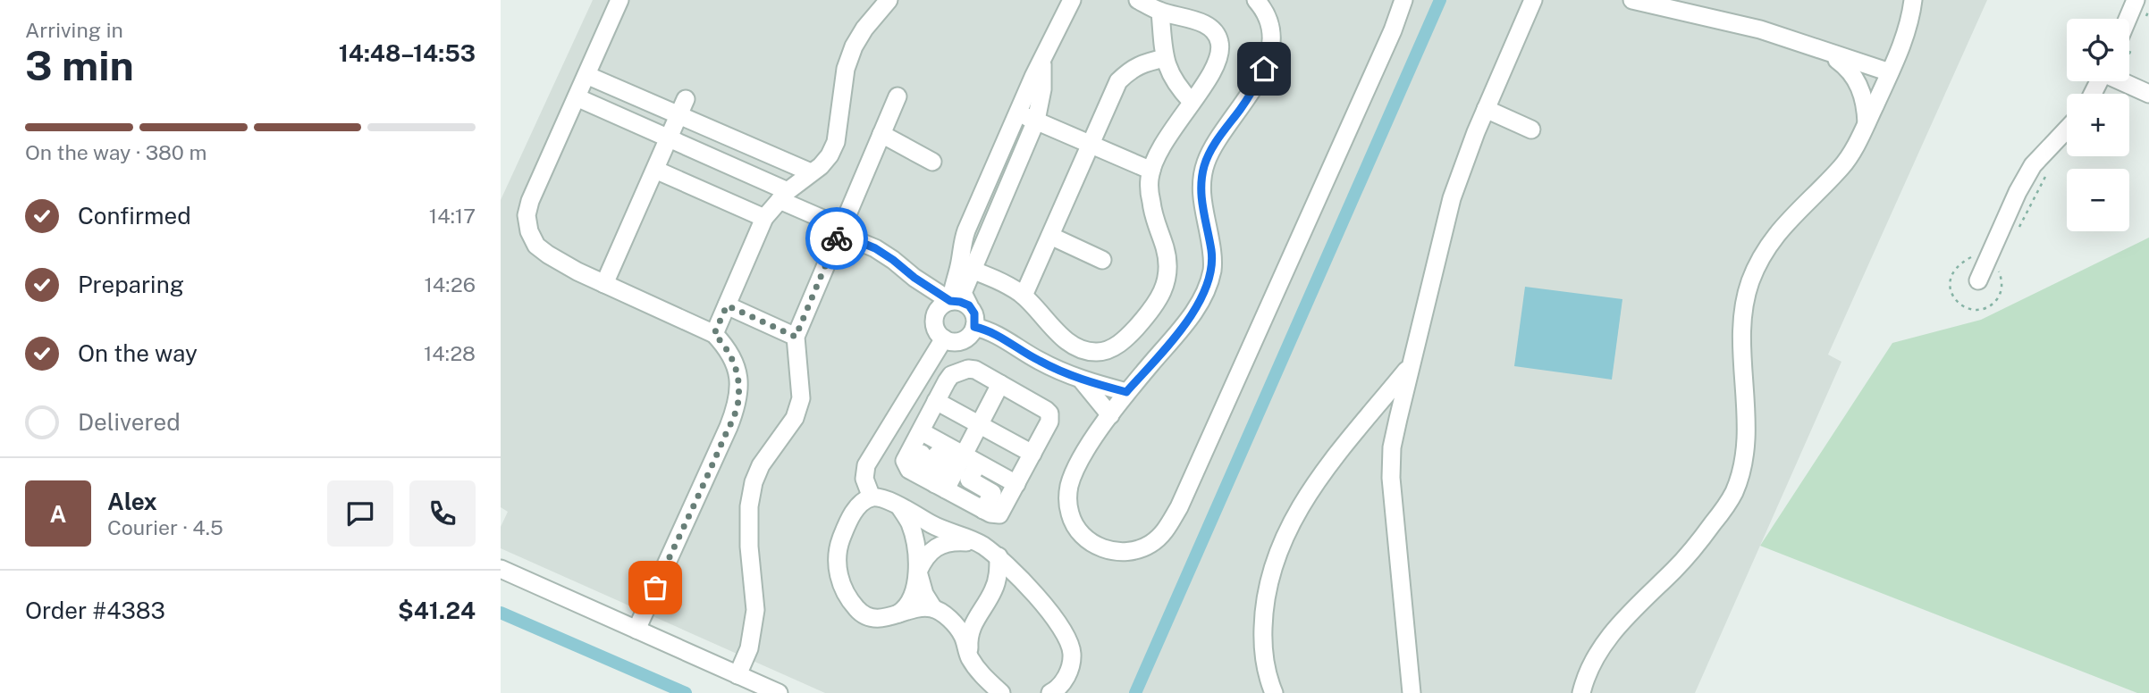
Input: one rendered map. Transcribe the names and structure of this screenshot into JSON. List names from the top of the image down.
{
  "page": {
    "heading": ["3 min", "Arriving in", "14:48–14:53"],
    "panel": [
      "Alex",
      "Courier · 4.5",
      "Order #4383",
      "$41.24"
    ],
    "map_buttons": ["+", "−"],
    "bar": "On the way · 380 m",
    "list": [
      ["Confirmed", "14:17"],
      ["Preparing", "14:26"],
      ["On the way", "14:28"],
      "Delivered"
    ],
    "round": "A"
  }
}
